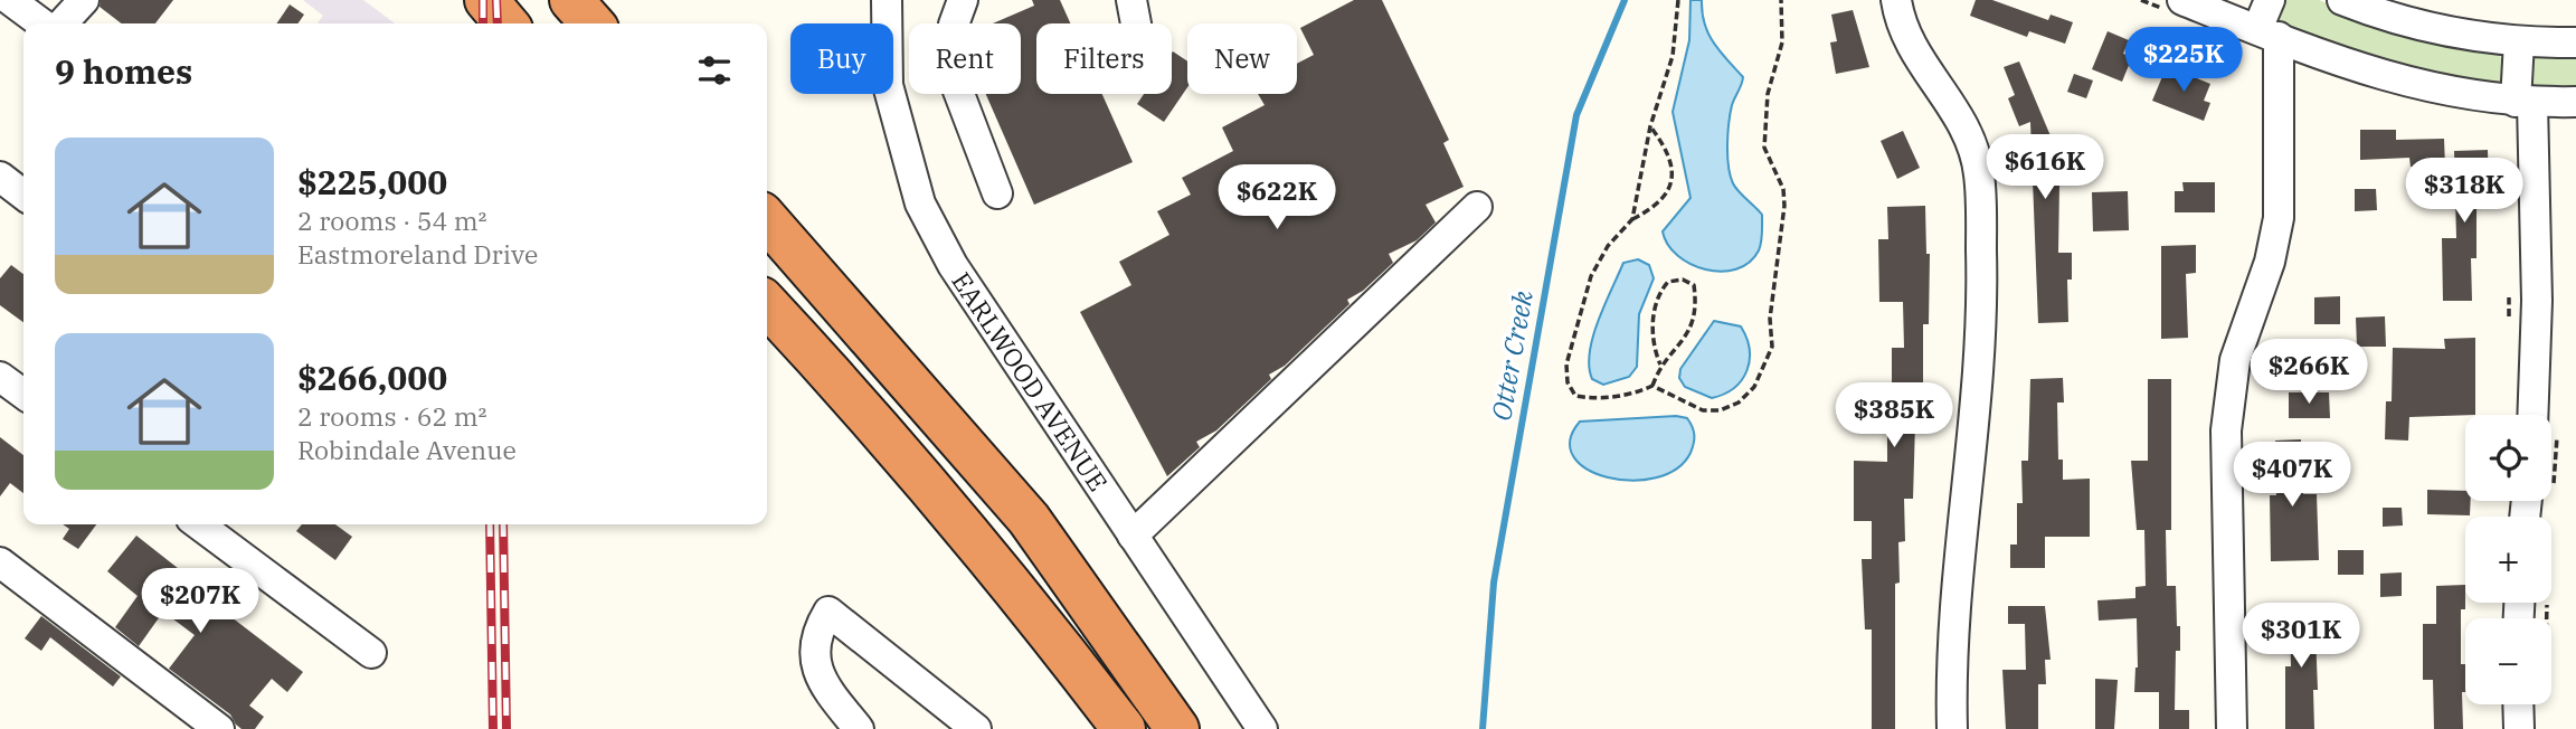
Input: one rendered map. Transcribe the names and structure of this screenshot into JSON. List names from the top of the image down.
{
  "streets": {
    "street": ["EARLWOOD AVENUE"]
  },
  "water": ["Otter Creek"],
  "page": {
    "chip": [
      "Buy",
      "Rent",
      "Filters",
      "New"
    ],
    "heading": "9 homes",
    "price": [
      "$225K",
      "$616K",
      "$318K",
      "$622K",
      "$266K",
      "$385K",
      "$407K",
      "$207K",
      "$301K"
    ],
    "list": [
      {
        "name": "$225,000",
        "note": "2 rooms · 54 m² · Eastmoreland Drive"
      },
      {
        "name": "$266,000",
        "note": "2 rooms · 62 m² · Robindale Avenue"
      }
    ],
    "map_buttons": ["+", "−"]
  }
}
